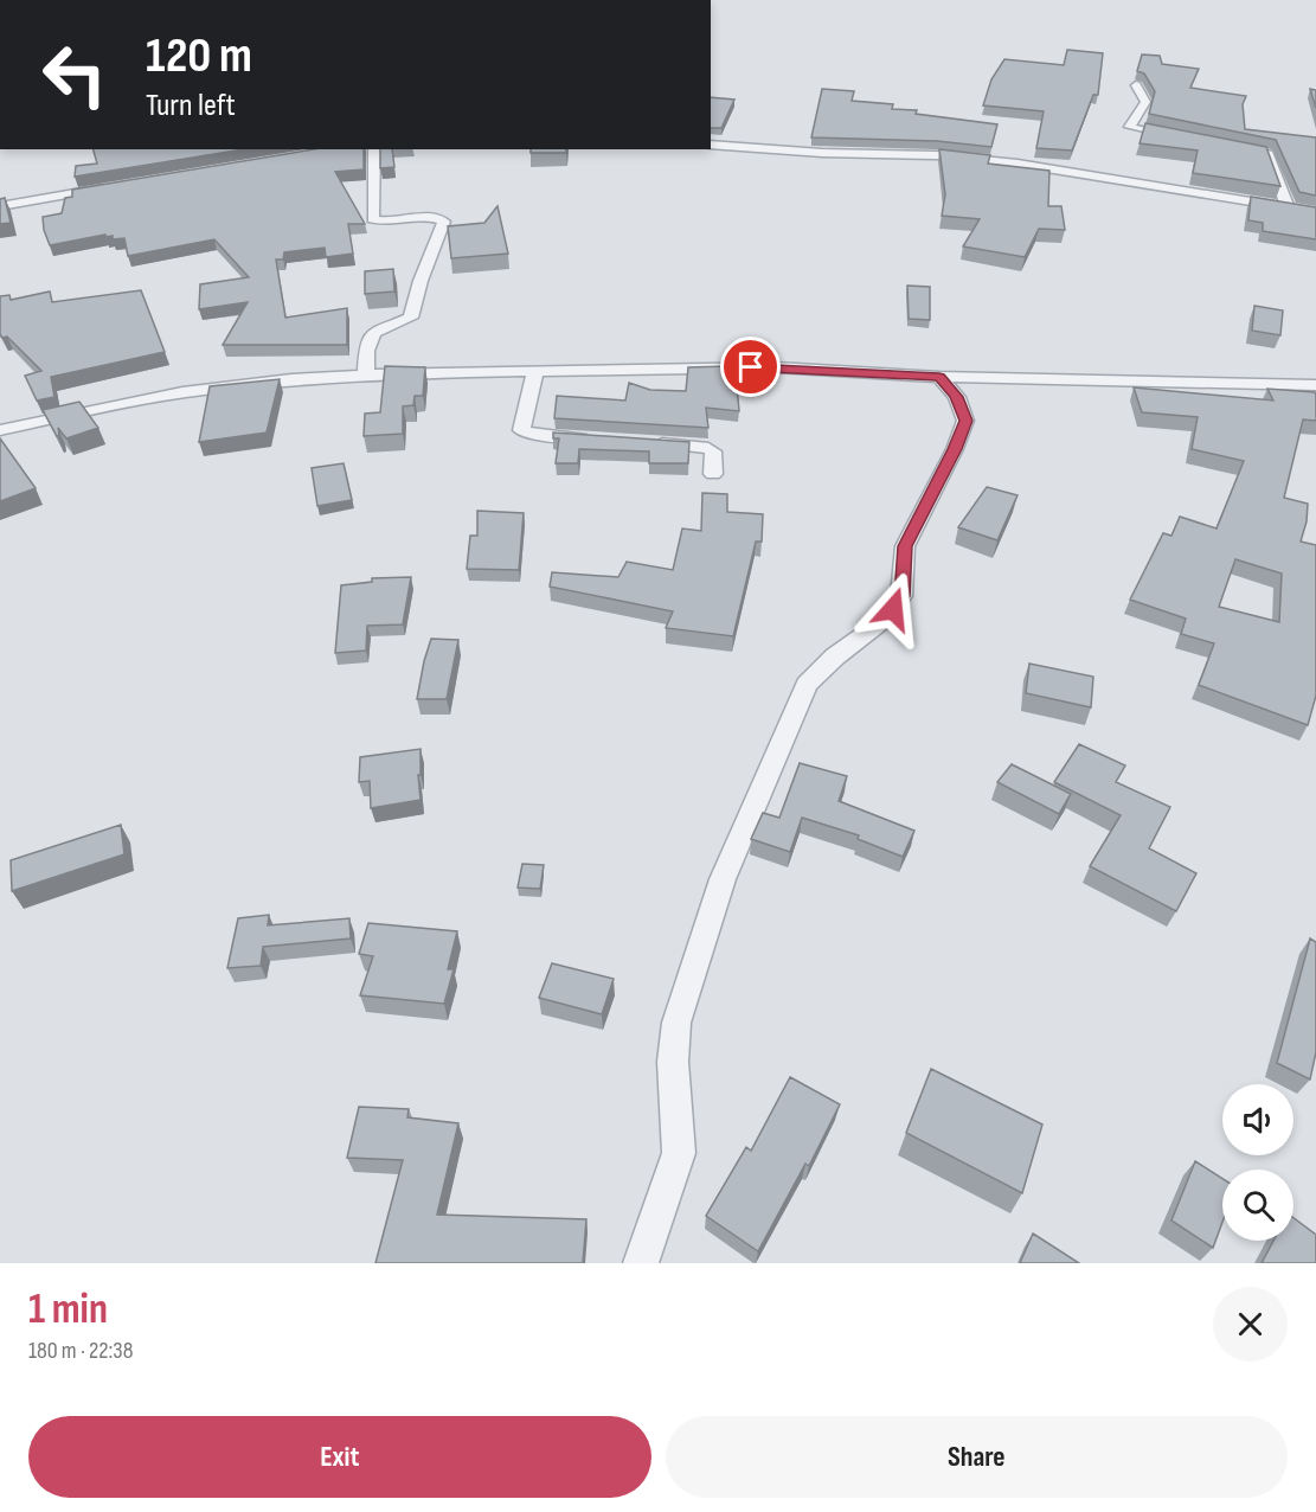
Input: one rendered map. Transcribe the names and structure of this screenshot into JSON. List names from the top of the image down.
{
  "page": {
    "turn": ["120 m", "Turn left"],
    "heading": ["1 min", "180 m · 22:38"],
    "buttons": ["Exit", "Share"]
  }
}
